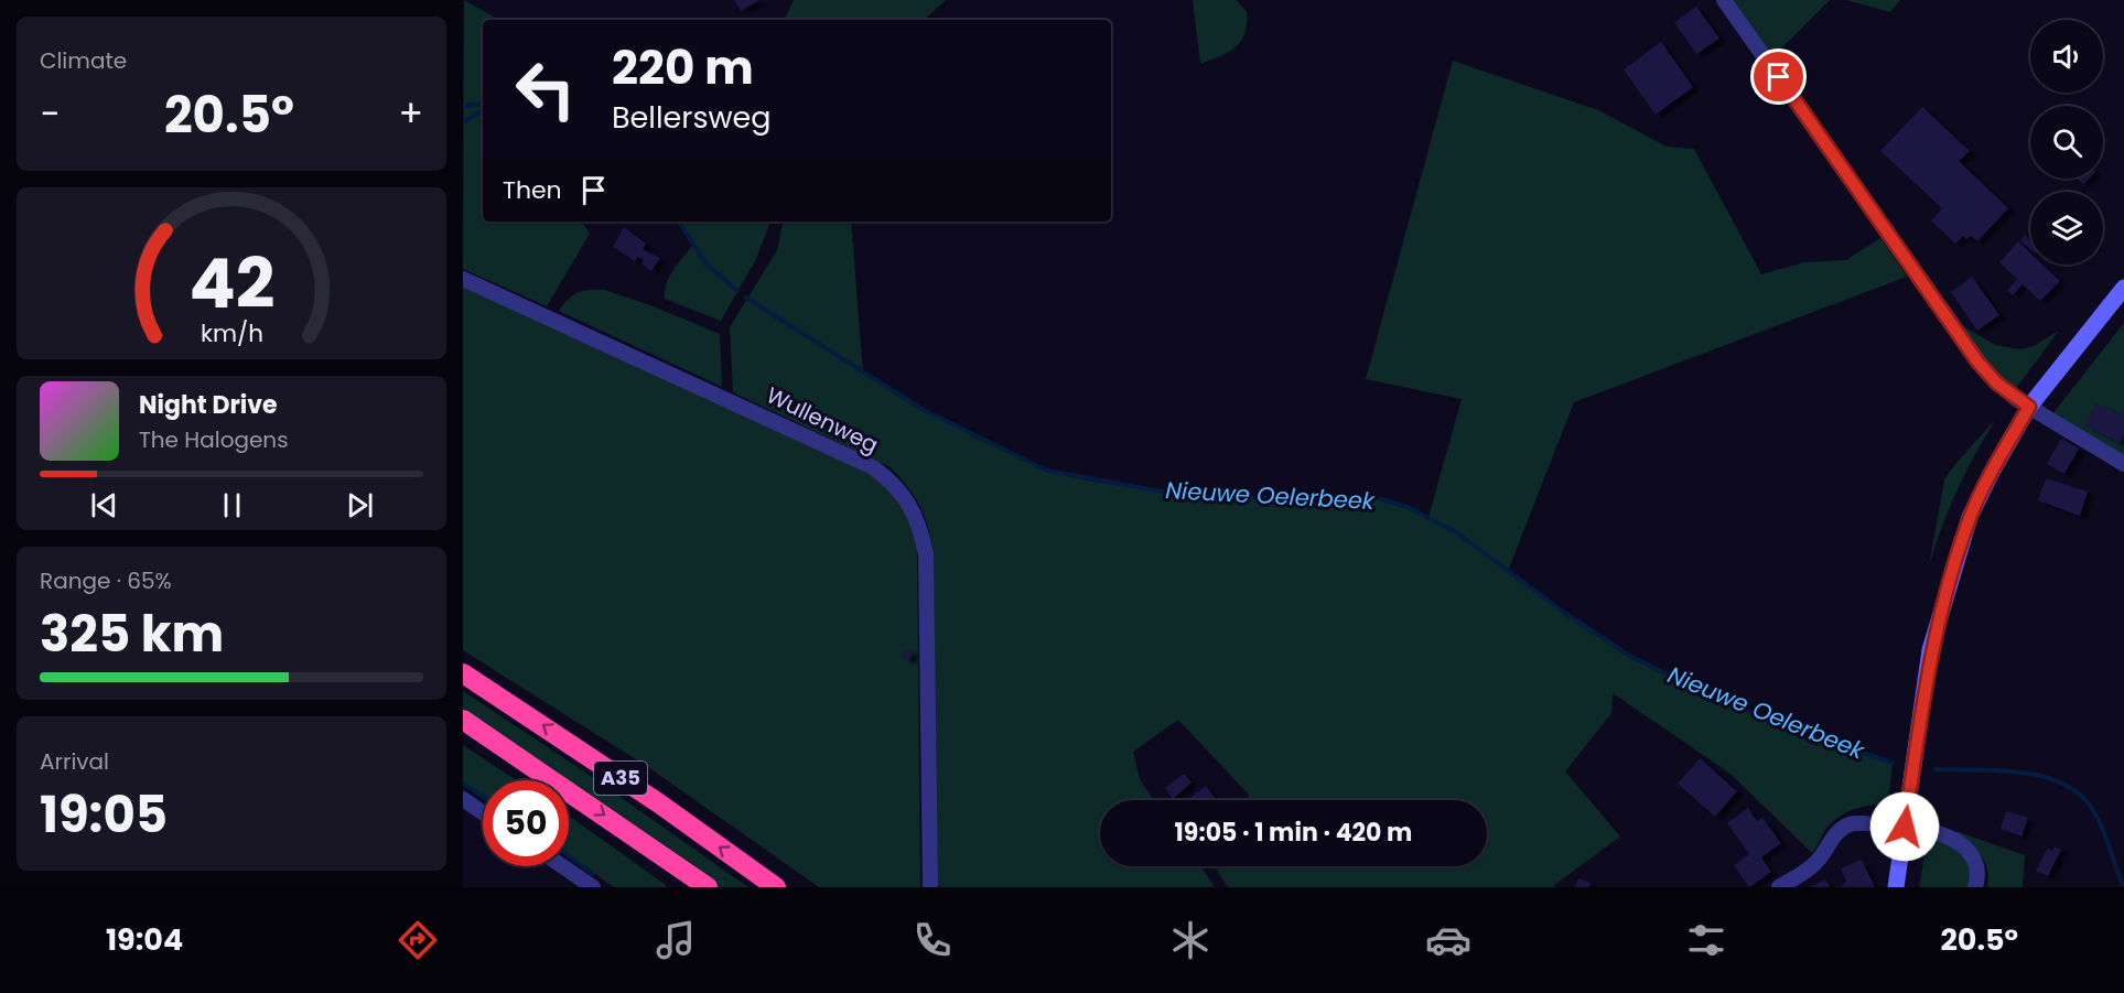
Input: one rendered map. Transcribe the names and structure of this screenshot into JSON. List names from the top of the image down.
{
  "streets": {
    "highway": ["A35"],
    "street": ["Wullenweg"]
  },
  "water": ["Nieuwe Oelerbeek"],
  "page": {
    "tile": [
      "Climate",
      ["Range · 65%", "325 km"],
      ["Arrival", "19:05"]
    ],
    "turn": ["220 m", "Bellersweg"],
    "heat": ["−", "20.5°", "+"],
    "then": "Then",
    "song": ["Night Drive", "The Halogens"],
    "limit": "50",
    "trip": "19:05 · 1 min · 420 m",
    "tabs": ["19:04", "20.5°"],
    "gauge": ["42", "km/h"]
  }
}
